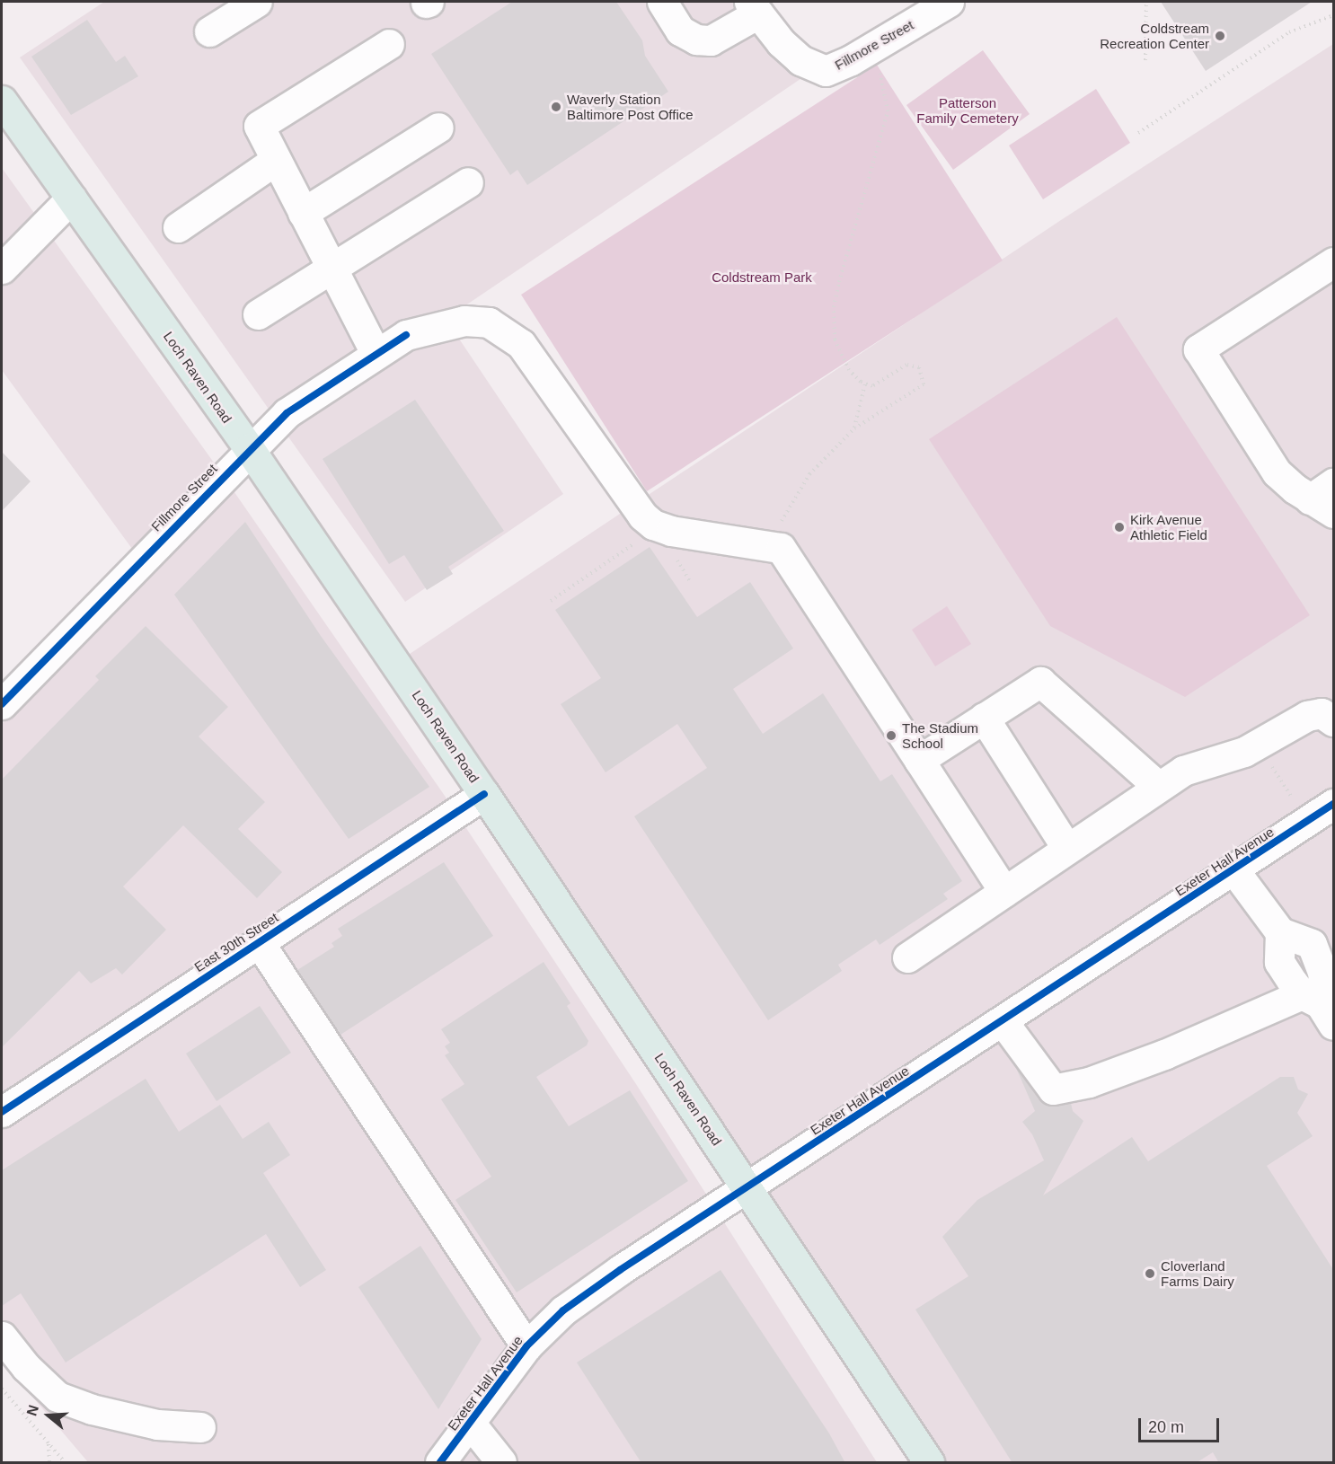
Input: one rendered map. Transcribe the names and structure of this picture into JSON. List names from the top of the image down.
{
  "streets": {
    "main road": ["Loch Raven Road"],
    "street": ["Fillmore Street", "Exeter Hall Avenue", "East 30th Street"]
  },
  "crossings": [
    ["Fillmore Street", "Loch Raven Road"],
    ["Loch Raven Road", "Exeter Hall Avenue"],
    ["Loch Raven Road", "East 30th Street"]
  ],
  "parks": ["Patterson Family Cemetery", "Coldstream Park"],
  "places": [
    "Coldstream Recreation Center",
    "Waverly Station Baltimore Post Office",
    "Kirk Avenue Athletic Field",
    "The Stadium School",
    "Cloverland Farms Dairy"
  ],
  "scale_bar": "20 m",
  "north": "left"
}
